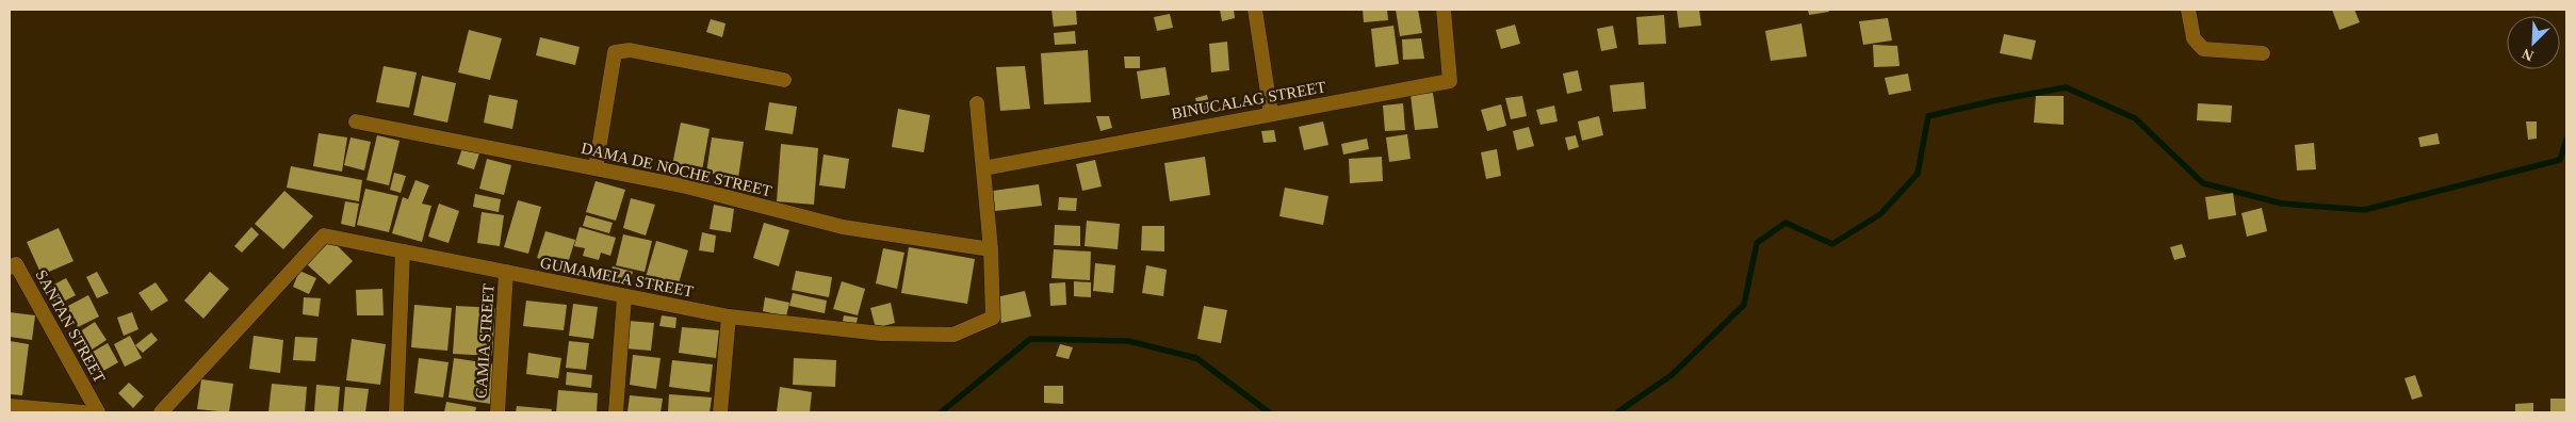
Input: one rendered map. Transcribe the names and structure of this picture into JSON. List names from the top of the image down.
{
  "streets": {
    "street": [
      "BINUCALAG STREET",
      "DAMA DE NOCHE STREET",
      "GUMAMELA STREET",
      "SANTAN STREET",
      "CAMIA STREET"
    ]
  },
  "crossings": [
    ["BINUCALAG STREET", "GUMAMELA STREET"],
    ["DAMA DE NOCHE STREET", "GUMAMELA STREET"],
    ["GUMAMELA STREET", "CAMIA STREET"]
  ],
  "north": "bottom left"
}
